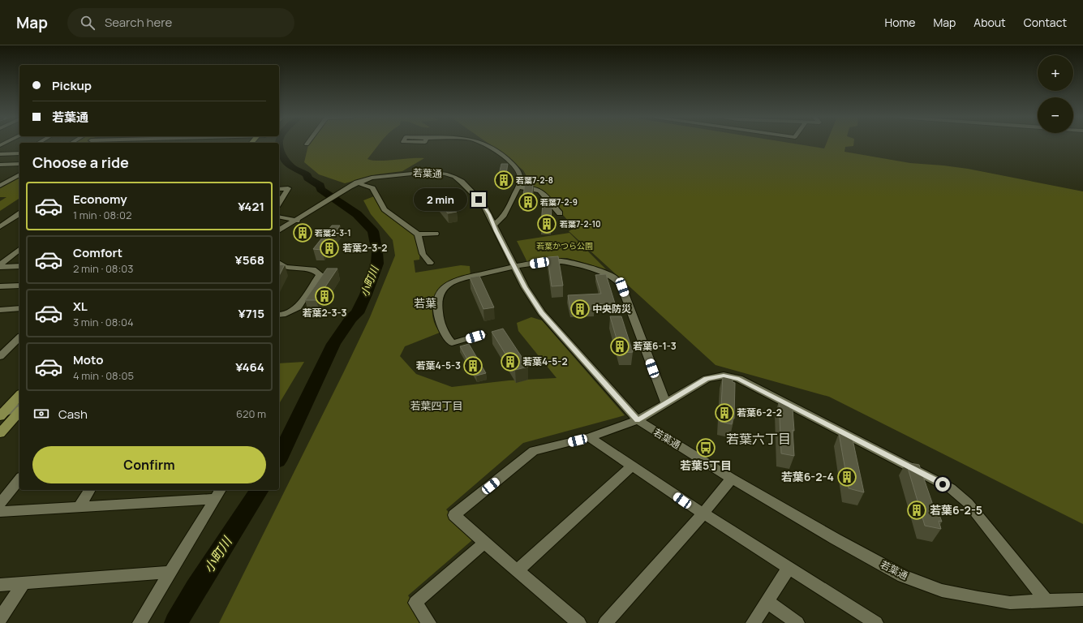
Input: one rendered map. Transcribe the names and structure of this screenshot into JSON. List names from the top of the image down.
{
  "streets": {
    "street": ["若葉通"]
  },
  "districts": ["若葉", "若葉四丁目", "若葉六丁目"],
  "water": ["小町川"],
  "parks": ["若葉かつら公園"],
  "places": {
    "building": [
      "若葉7-2-8",
      "若葉7-2-9",
      "若葉7-2-10",
      "若葉2-3-1",
      "若葉2-3-2",
      "若葉2-3-3",
      "中央防災",
      "若葉6-1-3",
      "若葉4-5-2",
      "若葉4-5-3",
      "若葉6-2-2",
      "若葉6-2-4",
      "若葉6-2-5"
    ],
    "bus stop": ["若葉5丁目"]
  },
  "page": {
    "header": "Map",
    "search": "Search here",
    "nav": [
      "Home",
      "Map",
      "About",
      "Contact"
    ],
    "map_buttons": ["+", "−"],
    "banner": ["Pickup", "若葉通"],
    "heading": "Choose a ride",
    "list": [
      {
        "name": "Economy",
        "note": "1 min · 08:02",
        "value": "¥421"
      },
      {
        "name": "Comfort",
        "note": "2 min · 08:03",
        "value": "¥568"
      },
      {
        "name": "XL",
        "note": "3 min · 08:04",
        "value": "¥715"
      },
      {
        "name": "Moto",
        "note": "4 min · 08:05",
        "value": "¥464"
      }
    ],
    "bubble": "2 min",
    "pay": ["Cash", "620 m"],
    "buttons": "Confirm"
  }
}
